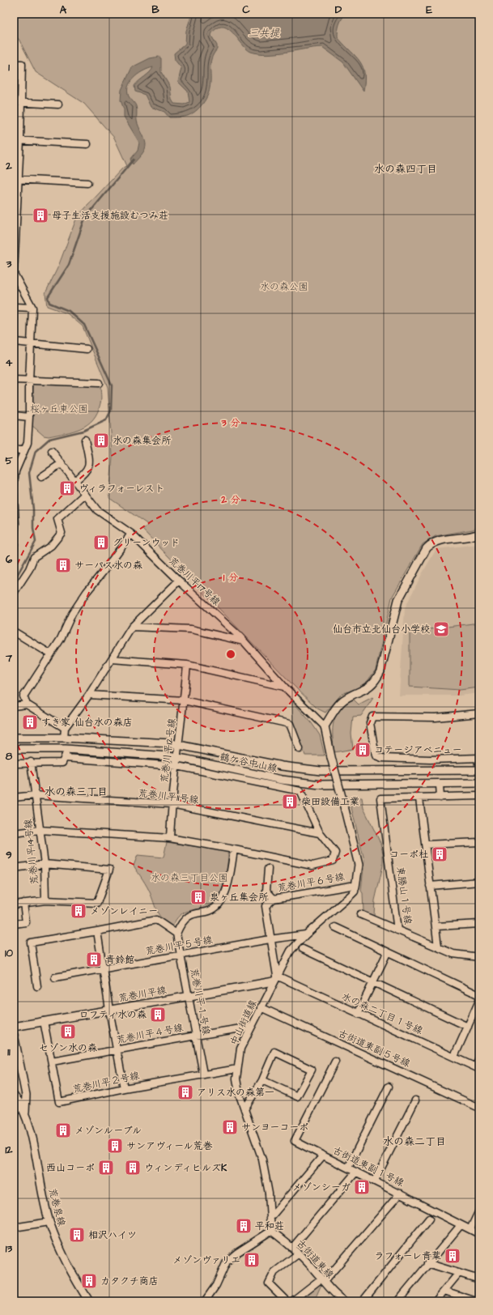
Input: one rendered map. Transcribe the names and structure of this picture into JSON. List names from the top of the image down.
{
  "streets": {
    "street": [
      "荒巻川平17号線",
      "荒巻川平12号線",
      "鶴ケ谷中山線",
      "荒巻川平11号線",
      "荒巻川平14号線",
      "荒巻川平６号線",
      "東勝山１号線",
      "荒巻川平５号線",
      "荒巻川平線",
      "荒巻川平１号線",
      "水の森二丁目１号線",
      "中山街道線",
      "荒巻川平４号線",
      "古街道東副５号線",
      "荒巻川平２号線",
      "古街道東副１号線",
      "荒巻泉線",
      "古街道東線"
    ]
  },
  "crossings": [
    ["荒巻川平17号線", "中山街道線"],
    ["荒巻川平12号線", "鶴ケ谷中山線"],
    ["荒巻川平12号線", "荒巻川平11号線"],
    ["荒巻川平11号線", "荒巻川平14号線"],
    ["荒巻川平６号線", "荒巻川平５号線"],
    ["荒巻川平６号線", "荒巻川平線"],
    ["荒巻川平６号線", "水の森二丁目１号線"],
    ["荒巻川平６号線", "中山街道線"],
    ["荒巻川平５号線", "荒巻川平１号線"],
    ["荒巻川平５号線", "中山街道線"],
    ["荒巻川平線", "荒巻川平１号線"],
    ["荒巻川平線", "水の森二丁目１号線"],
    ["荒巻川平線", "中山街道線"],
    ["荒巻川平線", "荒巻川平２号線"],
    ["荒巻川平１号線", "荒巻川平４号線"],
    ["荒巻川平１号線", "荒巻川平２号線"],
    ["水の森二丁目１号線", "中山街道線"],
    ["中山街道線", "荒巻川平４号線"],
    ["中山街道線", "古街道東副５号線"],
    ["中山街道線", "荒巻川平２号線"],
    ["中山街道線", "古街道東副１号線"],
    ["中山街道線", "古街道東線"],
    ["荒巻川平４号線", "荒巻川平２号線"]
  ],
  "districts": ["水の森四丁目", "水の森三丁目", "水の森二丁目"],
  "water": ["三共提"],
  "parks": ["水の森公園", "桜ヶ丘東公園", "水の森三丁目公園"],
  "places": {
    "building": [
      "母子生活支援施設むつみ荘",
      "水の森集会所",
      "ヴィラフォーレスト",
      "グリーンウッド",
      "サーパス水の森",
      "すき家 仙台水の森店",
      "コテージアベニュー",
      "柴田設備工業",
      "コーポ杜",
      "泉ヶ丘集会所",
      "メゾンレイニー",
      "青鈴館",
      "ロフティ水の森",
      "セゾン水の森",
      "アリス水の森第一",
      "サンヨーコーポ",
      "メゾンルーブル",
      "サンアヴィール荒巻",
      "西山コーポ",
      "ウィンディヒルズK",
      "メゾンシーガ",
      "平和荘",
      "相沢ハイツ",
      "ラフォーレ青葉",
      "メゾンヴァリエ",
      "カタクチ商店"
    ],
    "school or university": ["仙台市立北仙台小学校"]
  },
  "grid": {
    "columns": [
      "A",
      "B",
      "C",
      "D",
      "E"
    ],
    "rows": [
      "1",
      "2",
      "3",
      "4",
      "5",
      "6",
      "7",
      "8",
      "9",
      "10",
      "11",
      "12",
      "13"
    ]
  },
  "rings": ["3 分", "2 分", "1 分"]
}
